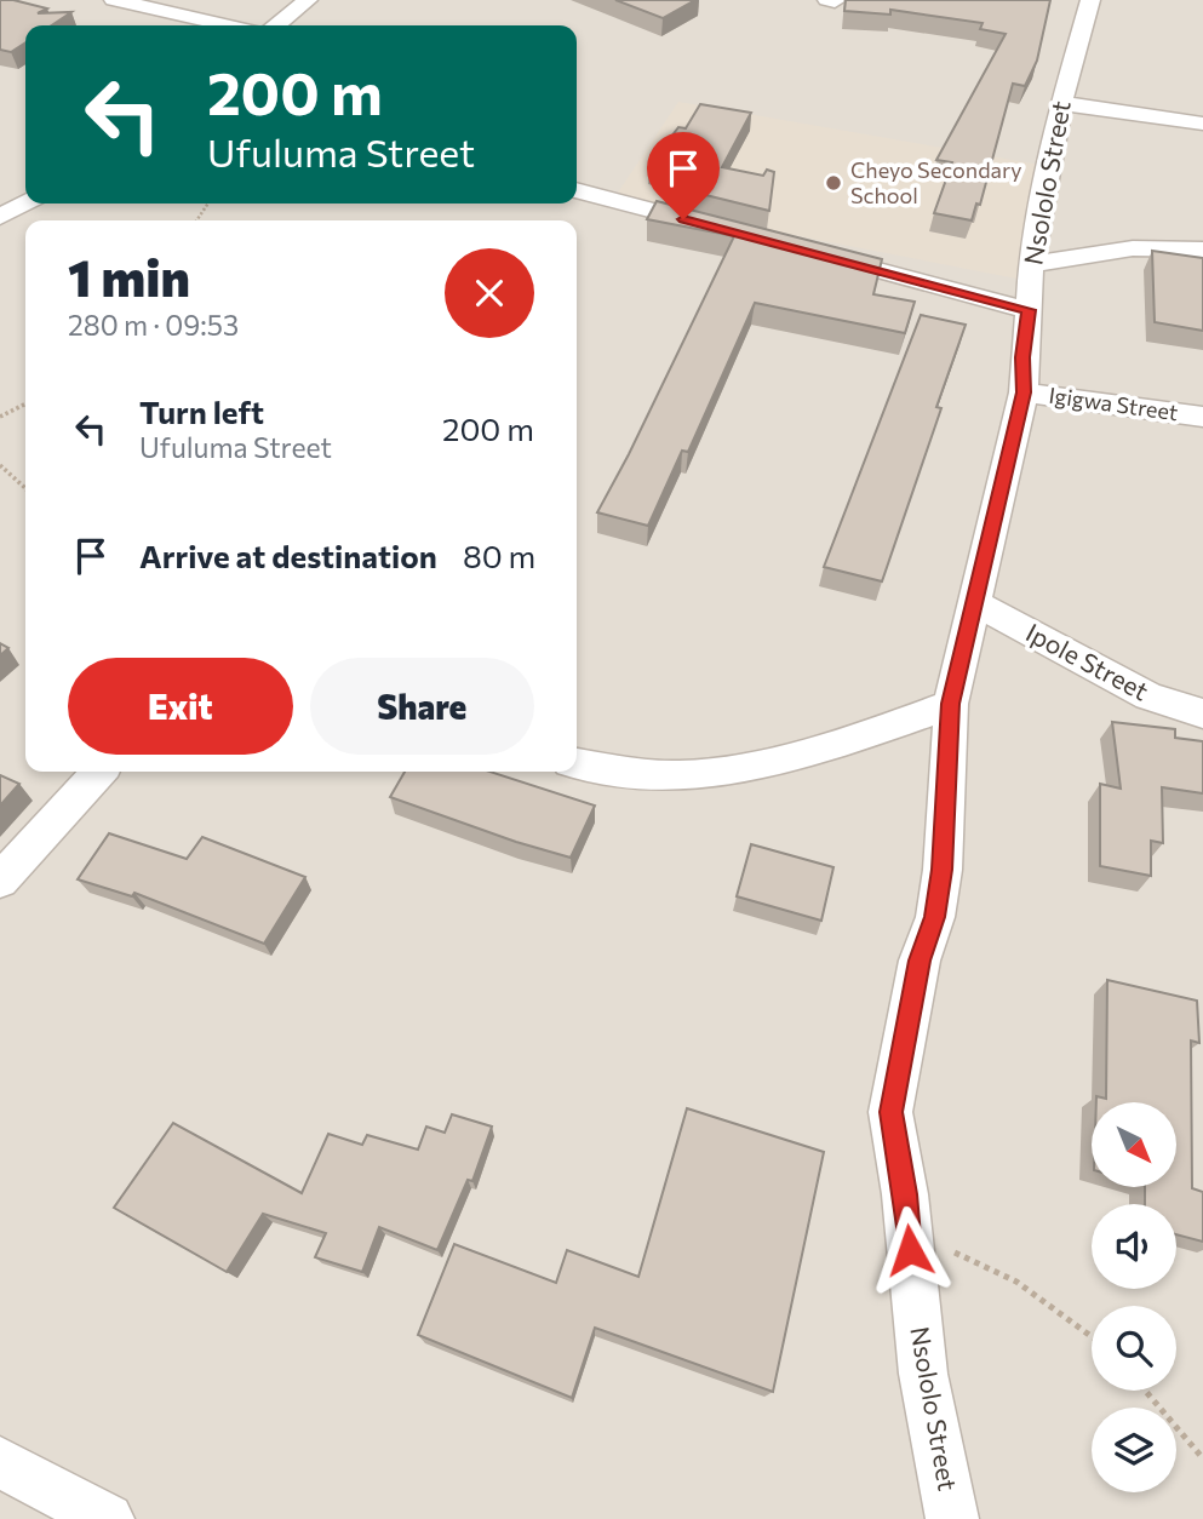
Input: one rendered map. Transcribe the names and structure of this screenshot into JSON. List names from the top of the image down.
{
  "streets": {
    "street": ["Nsololo Street", "Igigwa Street", "Ipole Street"]
  },
  "crossings": [
    ["Nsololo Street", "Igigwa Street"],
    ["Nsololo Street", "Ipole Street"]
  ],
  "places": ["Cheyo Secondary School"],
  "north": "bottom right",
  "page": {
    "turn": ["200 m", "Ufuluma Street"],
    "heading": ["1 min", "280 m · 09:53"],
    "list": [
      {
        "name": "Turn left",
        "note": "Ufuluma Street",
        "value": "200 m"
      },
      {
        "name": "Arrive at destination",
        "value": "80 m"
      }
    ],
    "buttons": ["Exit", "Share"]
  }
}
